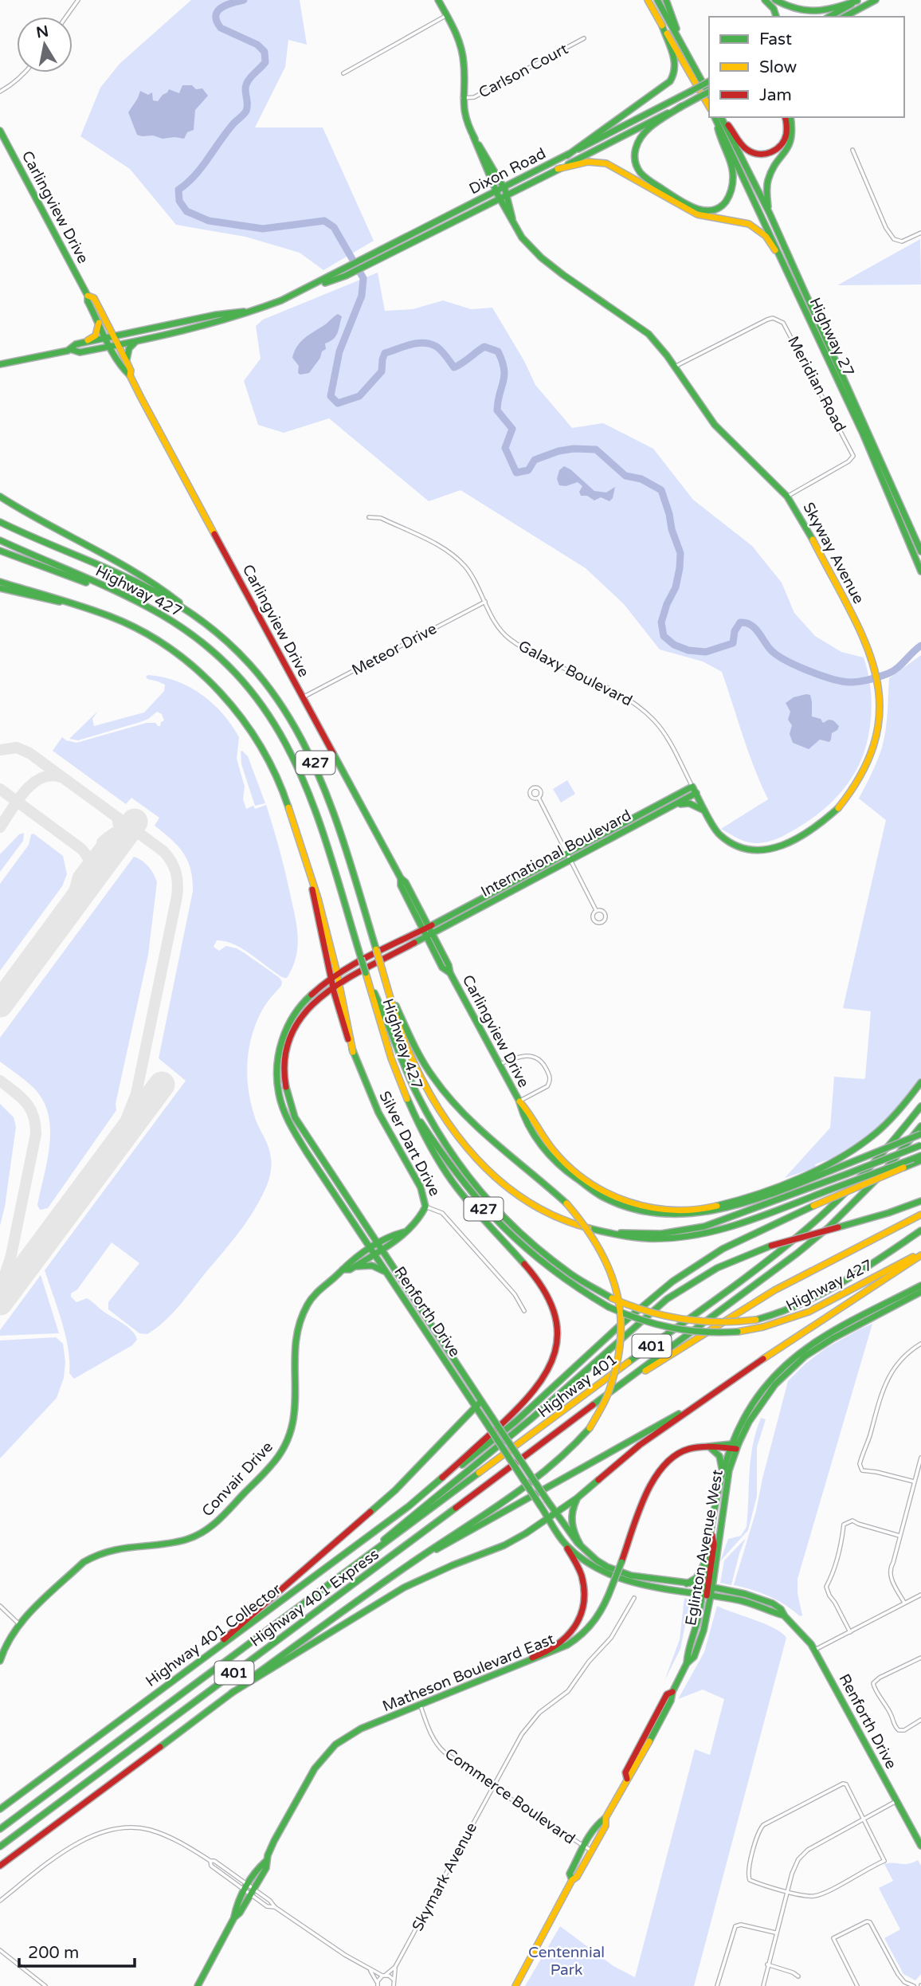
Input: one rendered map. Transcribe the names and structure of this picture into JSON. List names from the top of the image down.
{
  "streets": {
    "main road": [
      "Dixon Road",
      "Carlingview Drive",
      "Highway 27",
      "Skyway Avenue",
      "Highway 427",
      "427",
      "International Boulevard",
      "Silver Dart Drive",
      "Renforth Drive",
      "401",
      "Highway 401",
      "Convair Drive",
      "Eglinton Avenue West",
      "Highway 401 Express",
      "Highway 401 Collector",
      "Matheson Boulevard East"
    ],
    "street": [
      "Carlson Court",
      "Meridian Road",
      "Meteor Drive",
      "Galaxy Boulevard",
      "Commerce Boulevard",
      "Skymark Avenue"
    ]
  },
  "crossings": [
    ["Dixon Road", "Carlingview Drive"],
    ["Dixon Road", "Skyway Avenue"],
    ["Carlingview Drive", "Meteor Drive"],
    ["Carlingview Drive", "International Boulevard"],
    ["Carlingview Drive", "Renforth Drive"],
    ["Meridian Road", "Skyway Avenue"],
    ["Skyway Avenue", "Galaxy Boulevard"],
    ["Skyway Avenue", "International Boulevard"],
    ["Meteor Drive", "Galaxy Boulevard"],
    ["Galaxy Boulevard", "International Boulevard"],
    ["International Boulevard", "Renforth Drive"],
    ["Silver Dart Drive", "Renforth Drive"],
    ["Silver Dart Drive", "Convair Drive"],
    ["Renforth Drive", "Convair Drive"],
    ["Renforth Drive", "Eglinton Avenue West"],
    ["Highway 401", "Highway 401 Express"],
    ["Eglinton Avenue West", "Matheson Boulevard East"],
    ["Eglinton Avenue West", "Commerce Boulevard"],
    ["Matheson Boulevard East", "Commerce Boulevard"],
    ["Commerce Boulevard", "Skymark Avenue"]
  ],
  "parks": ["Centennial Park"],
  "legend": ["Fast", "Slow", "Jam"],
  "scale_bar": "200 m",
  "north": "top"
}
